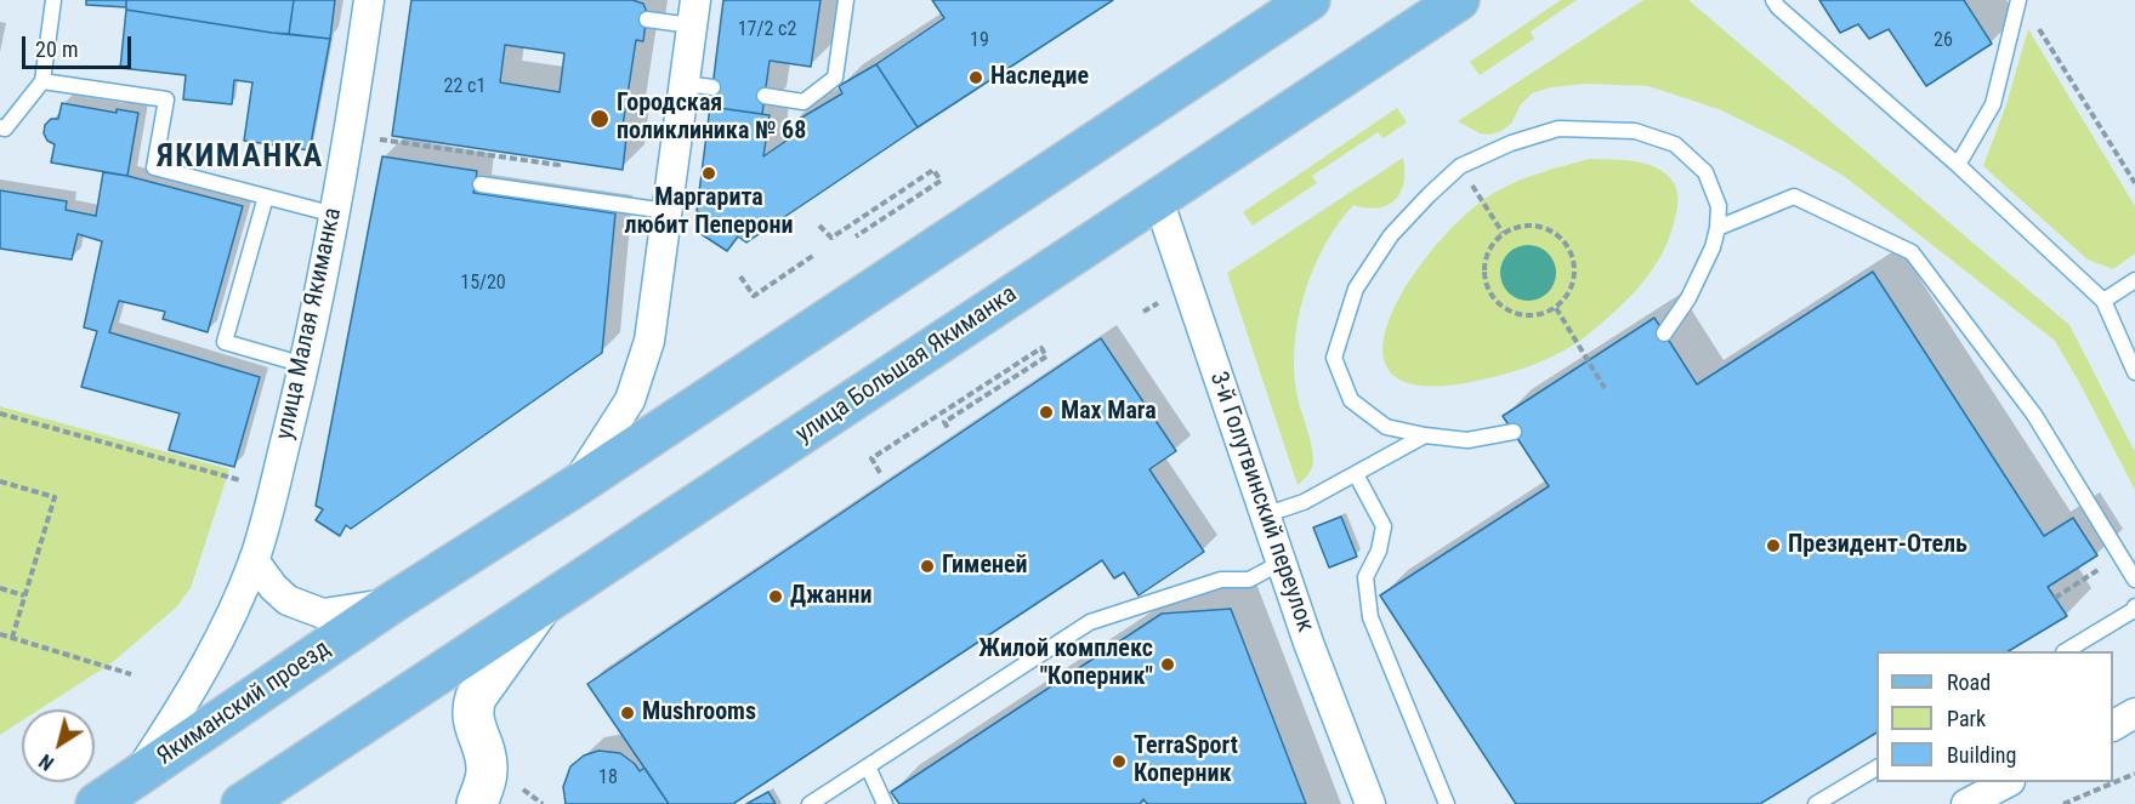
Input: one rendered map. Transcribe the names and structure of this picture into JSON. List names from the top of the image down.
{
  "streets": {
    "main road": ["улица Большая Якиманка", "Якиманский проезд"],
    "street": ["улица Малая Якиманка", "3-й Голутвинский переулок"]
  },
  "crossings": [
    ["улица Малая Якиманка", "Якиманский проезд"],
    ["улица Большая Якиманка", "3-й Голутвинский переулок"]
  ],
  "districts": ["ЯКИМАНКА"],
  "places": [
    "Наследие",
    "Городская поликлиника № 68",
    "Маргарита любит Пеперони",
    "Max Mara",
    "Президент-Отель",
    "Гименей",
    "Джанни",
    "Жилой комплекс \"Коперник\"",
    "Mushrooms",
    "TerraSport Коперник"
  ],
  "house_numbers": [
    "17/2 с2",
    "19",
    "26",
    "22 с1",
    "15/20",
    "18"
  ],
  "legend": ["Road", "Park", "Building"],
  "scale_bar": "20 m",
  "north": "bottom left"
}
